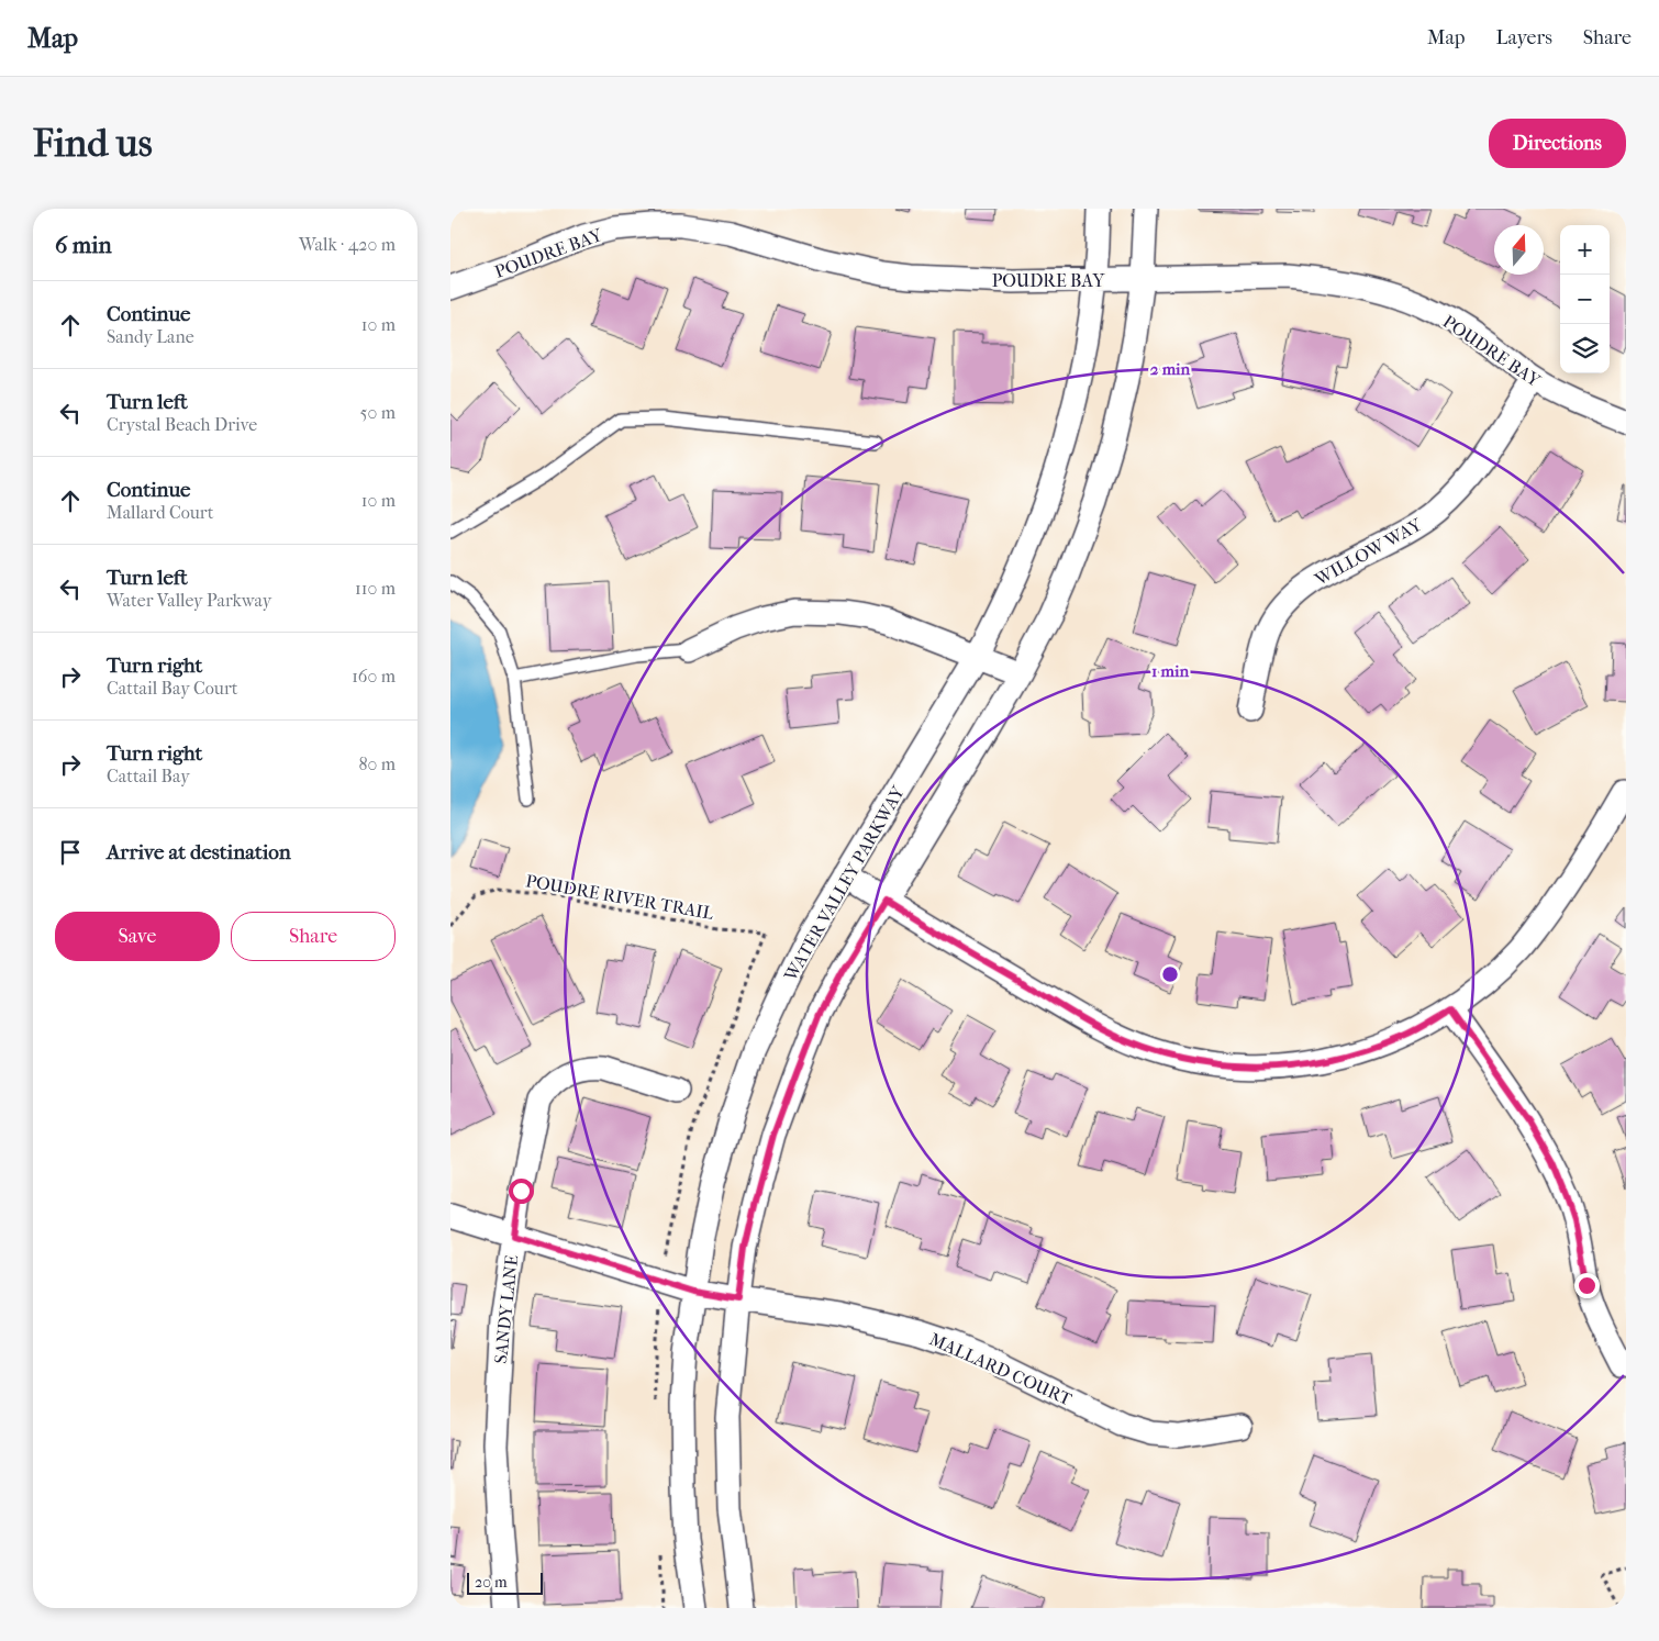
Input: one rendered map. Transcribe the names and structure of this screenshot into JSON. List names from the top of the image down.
{
  "streets": {
    "street": [
      "POUDRE BAY",
      "WILLOW WAY",
      "WATER VALLEY PARKWAY",
      "SANDY LANE",
      "MALLARD COURT"
    ],
    "path": ["POUDRE RIVER TRAIL"]
  },
  "crossings": [
    ["POUDRE BAY", "WILLOW WAY"],
    ["POUDRE BAY", "WATER VALLEY PARKWAY"],
    ["WATER VALLEY PARKWAY", "MALLARD COURT"],
    ["SANDY LANE", "MALLARD COURT"]
  ],
  "scale_bar": "20 m",
  "north": "top",
  "page": {
    "header": "Map",
    "nav": ["Map", "Layers", "Share"],
    "buttons": [
      "Directions",
      ["Save", "Share"]
    ],
    "title": "Find us",
    "heading": ["6 min", "Walk · 420 m"],
    "map_buttons": ["+", "−"],
    "list": [
      ["Continue", "Sandy Lane", "10 m"],
      ["Turn left", "Crystal Beach Drive", "50 m"],
      ["Continue", "Mallard Court", "10 m"],
      ["Turn left", "Water Valley Parkway", "110 m"],
      ["Turn right", "Cattail Bay Court", "160 m"],
      ["Turn right", "Cattail Bay", "80 m"],
      "Arrive at destination"
    ],
    "scale": "20 m"
  },
  "rings": ["2 min", "1 min"]
}
